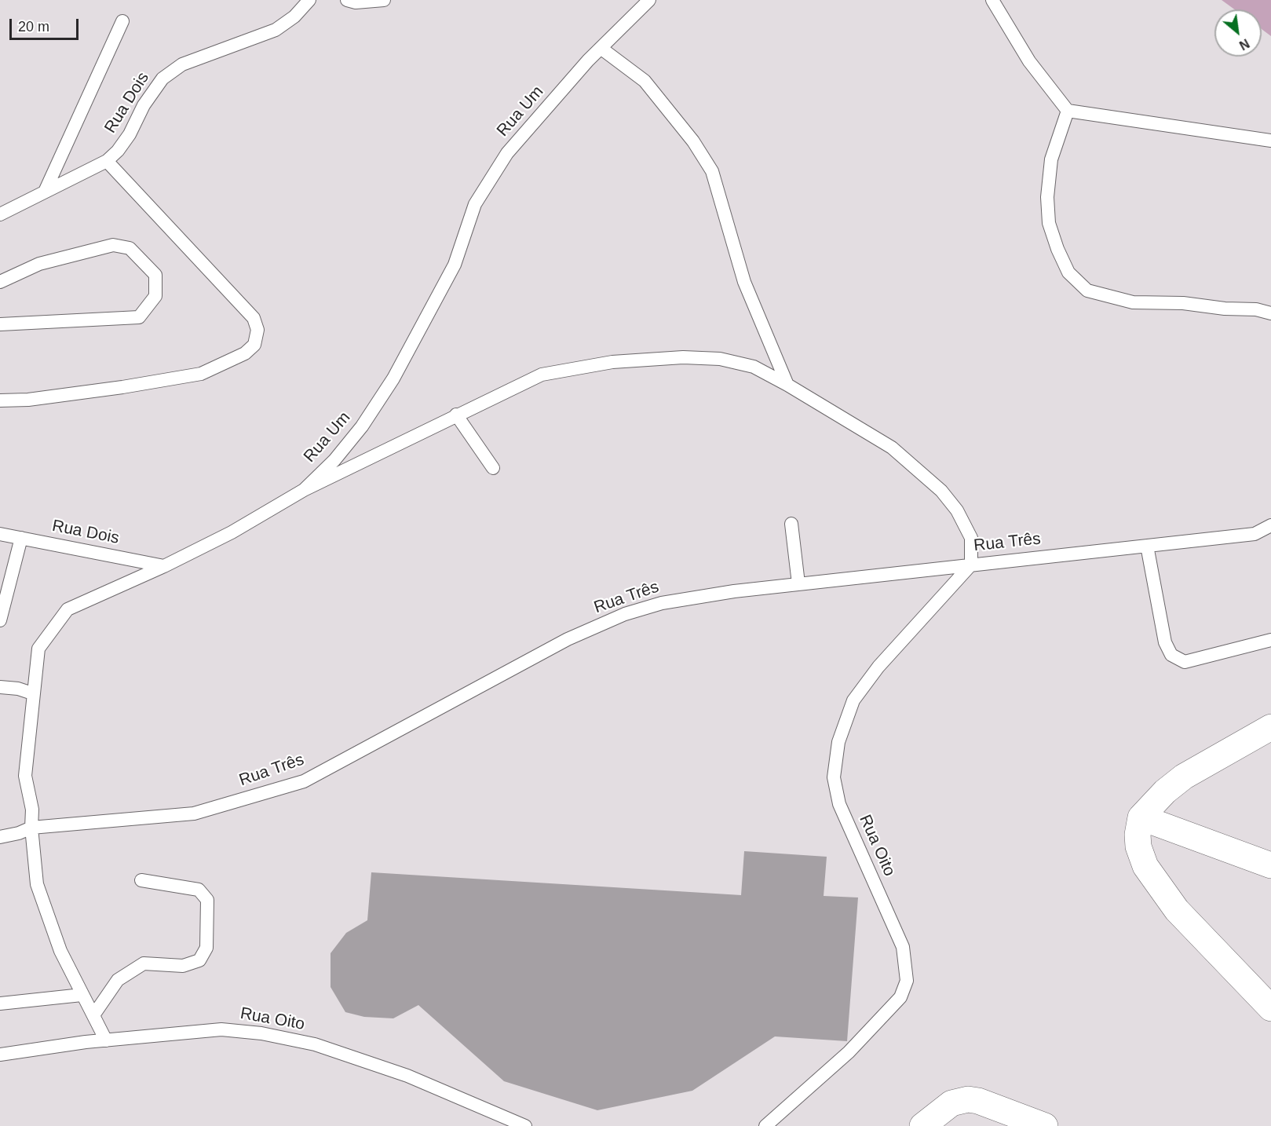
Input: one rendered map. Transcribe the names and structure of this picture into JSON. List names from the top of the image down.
{
  "streets": {
    "lane": [
      "Rua Dois",
      "Rua Um",
      "Rua Três",
      "Rua Oito"
    ]
  },
  "crossings": [
    ["Rua Dois", "Rua Um"],
    ["Rua Um", "Rua Três"],
    ["Rua Um", "Rua Oito"],
    ["Rua Três", "Rua Oito"]
  ],
  "scale_bar": "20 m",
  "north": "bottom right"
}
